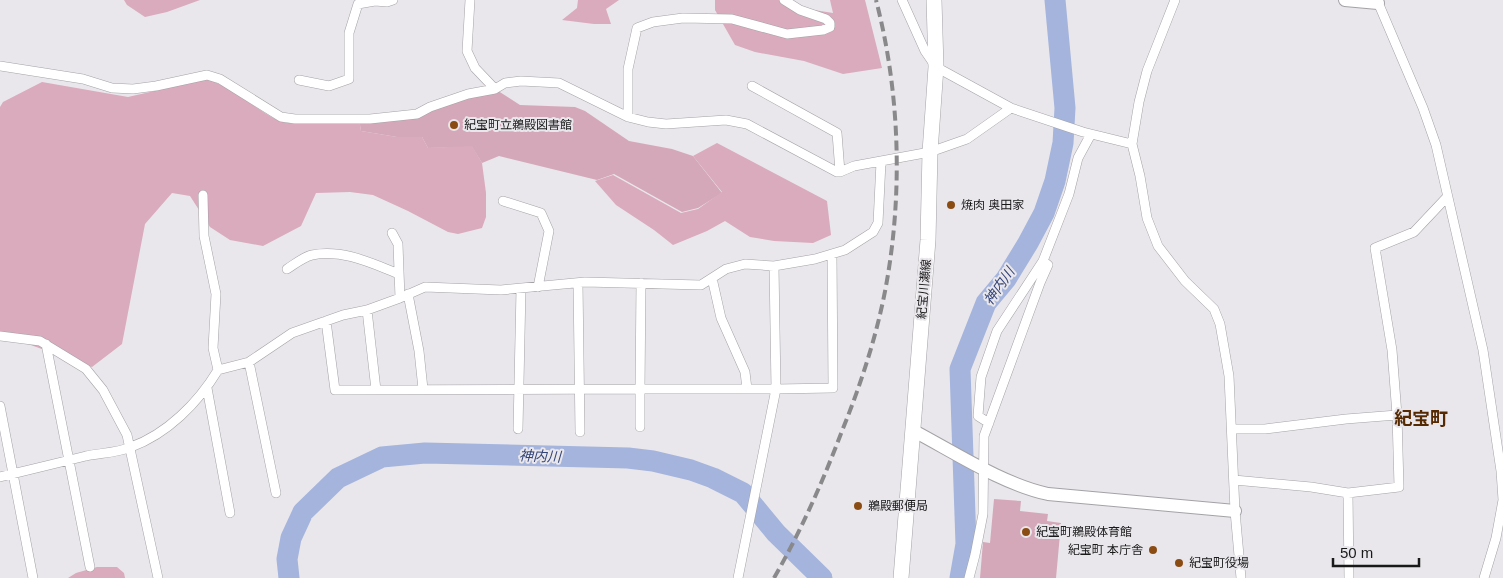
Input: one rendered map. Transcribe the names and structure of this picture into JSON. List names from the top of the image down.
{
  "streets": {
    "main road": ["紀宝川瀬線"]
  },
  "districts": ["紀宝町"],
  "water": ["神内川"],
  "places": [
    "紀宝町立鵜殿図書館",
    "焼肉 奥田家",
    "鵜殿郵便局",
    "紀宝町鵜殿体育館",
    "紀宝町 本庁舎",
    "紀宝町役場"
  ],
  "scale_bar": "50 m"
}
